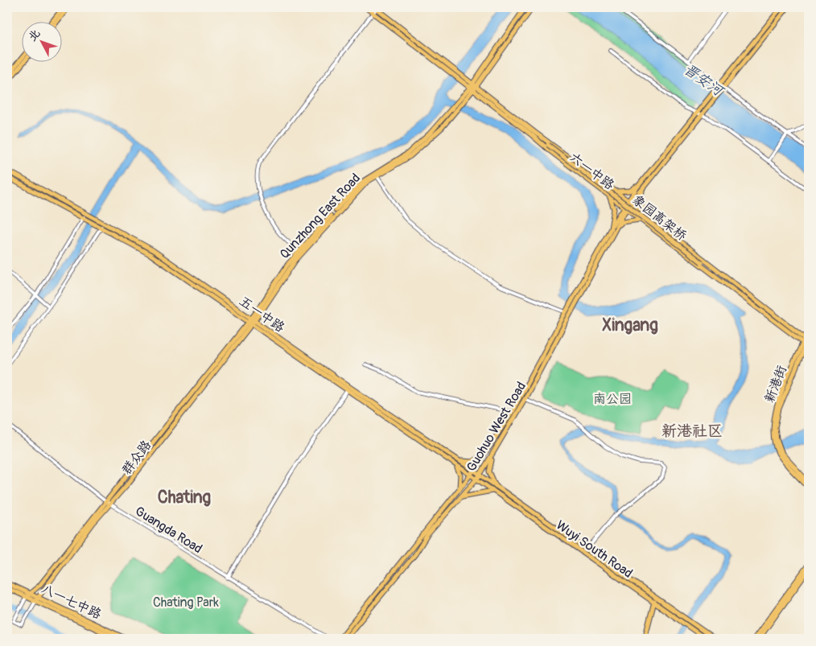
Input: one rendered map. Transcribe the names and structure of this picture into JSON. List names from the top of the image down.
{
  "streets": {
    "main road": [
      "六一中路",
      "Qunzhong East Road",
      "象园高架桥",
      "五一中路",
      "新港街",
      "Guohuo West Road",
      "群众路",
      "Wuyi South Road",
      "八一七中路"
    ],
    "street": ["Guangda Road"]
  },
  "crossings": [
    ["六一中路", "Qunzhong East Road"],
    ["六一中路", "象园高架桥"],
    ["六一中路", "新港街"],
    ["六一中路", "Guohuo West Road"],
    ["Qunzhong East Road", "五一中路"],
    ["Qunzhong East Road", "群众路"],
    ["五一中路", "Guohuo West Road"],
    ["五一中路", "群众路"],
    ["五一中路", "Wuyi South Road"],
    ["群众路", "Guangda Road"],
    ["群众路", "八一七中路"]
  ],
  "districts": ["Xingang", "新港社区", "Chating"],
  "water": ["晋安河"],
  "parks": ["南公园", "Chating Park"],
  "north": "top left"
}
